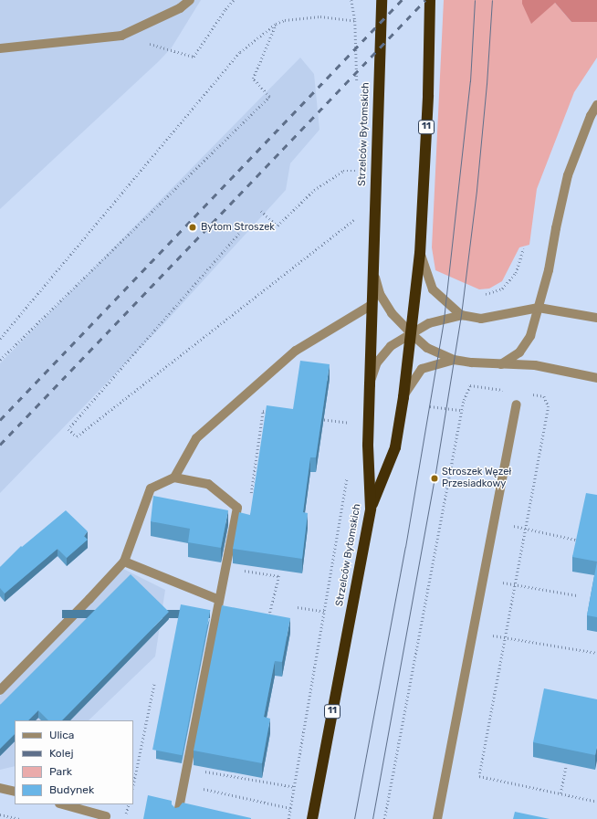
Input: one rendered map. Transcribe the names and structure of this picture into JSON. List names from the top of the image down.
{
  "streets": {
    "highway": ["11", "Strzelców Bytomskich"]
  },
  "crossings": [
    ["11", "Strzelców Bytomskich"]
  ],
  "places": ["Bytom Stroszek", "Stroszek Węzeł Przesiadkowy"],
  "legend": [
    "Ulica",
    "Kolej",
    "Park",
    "Budynek"
  ]
}
